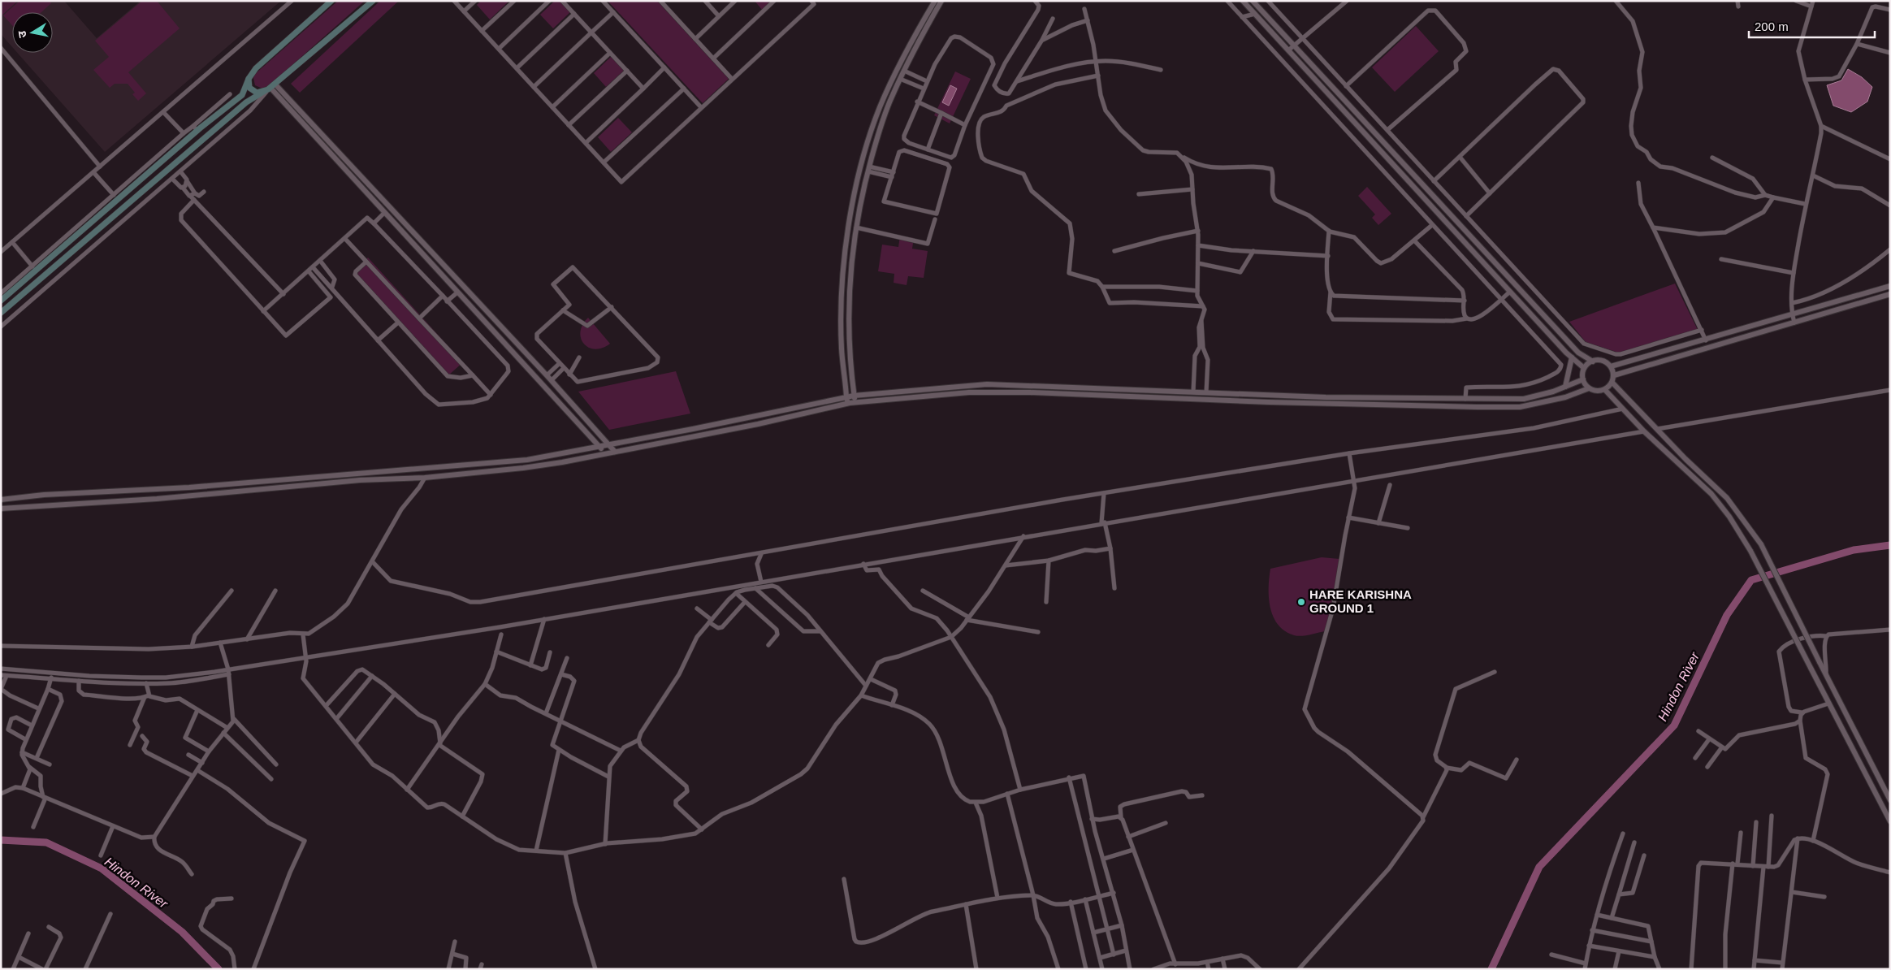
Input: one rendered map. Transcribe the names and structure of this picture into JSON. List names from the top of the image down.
{
  "water": ["Hindon River"],
  "places": ["HARE KARISHNA GROUND 1"],
  "scale_bar": "200 m",
  "north": "left"
}
